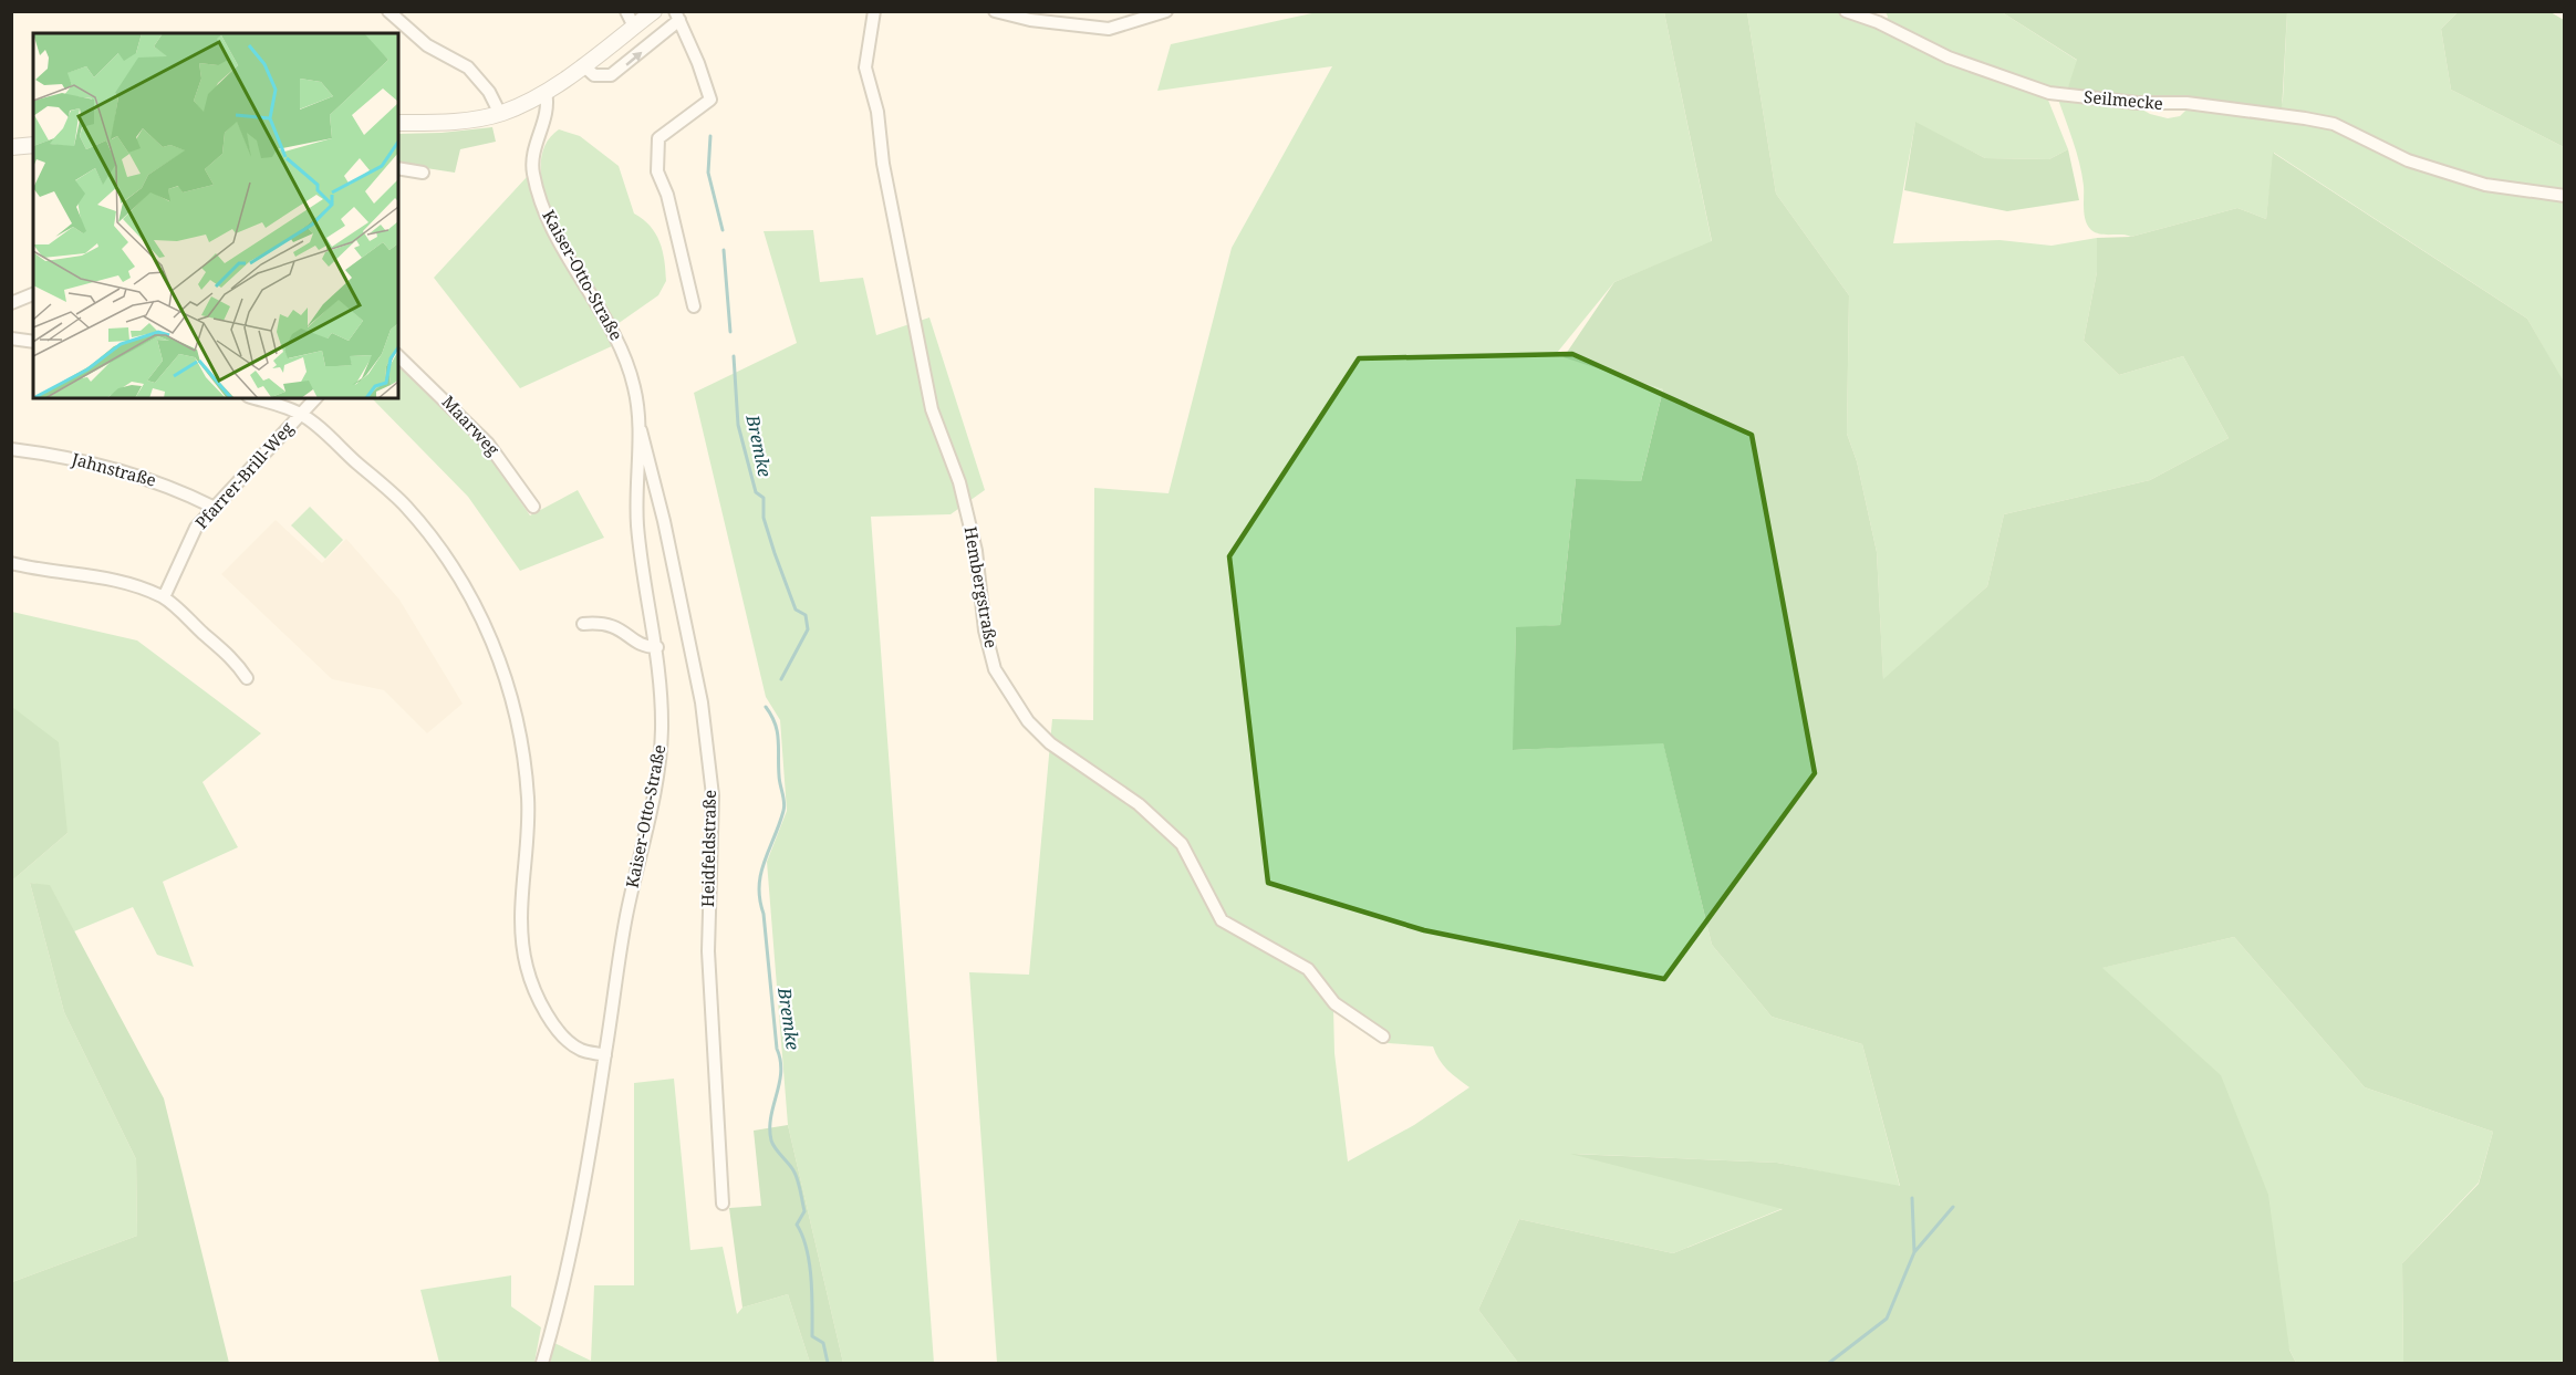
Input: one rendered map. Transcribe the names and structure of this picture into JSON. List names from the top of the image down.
{
  "streets": {
    "street": [
      "Seilmecke",
      "Kaiser-Otto-Straße",
      "Maarweg",
      "Jahnstraße",
      "Pfarrer-Brill-Weg",
      "Hembergstraße",
      "Heidfeldstraße"
    ]
  },
  "crossings": [
    ["Kaiser-Otto-Straße", "Heidfeldstraße"],
    ["Jahnstraße", "Pfarrer-Brill-Weg"]
  ],
  "water": ["Bremke"]
}
